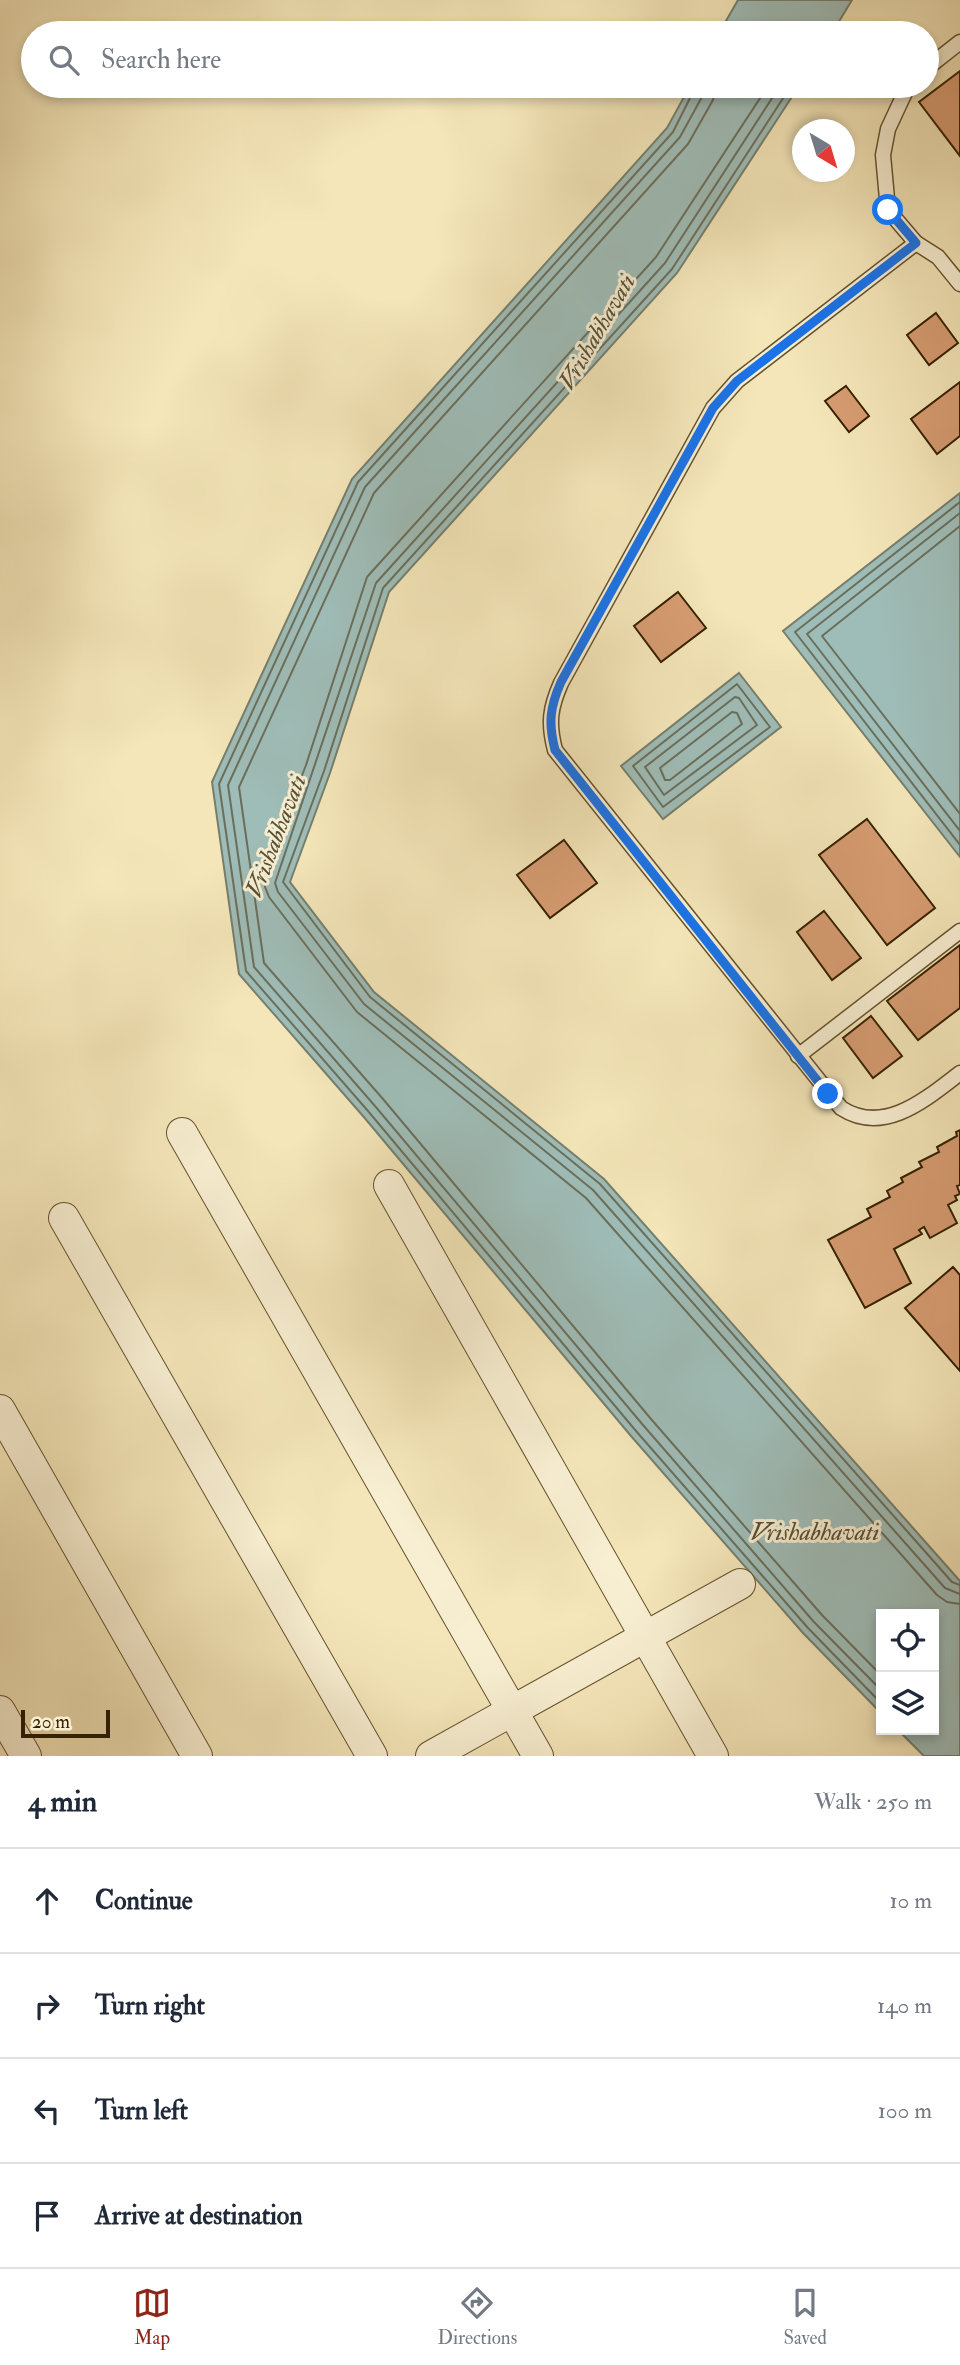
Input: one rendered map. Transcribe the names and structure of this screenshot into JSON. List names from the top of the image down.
{
  "water": ["Vrishabhavati"],
  "scale_bar": "20 m",
  "north": "bottom right",
  "page": {
    "search": "Search here",
    "scale": "20 m",
    "heading": ["4 min", "Walk · 250 m"],
    "list": [
      ["Continue", "10 m"],
      ["Turn right", "140 m"],
      ["Turn left", "100 m"],
      "Arrive at destination"
    ],
    "nav": ["Map", "Directions", "Saved"]
  }
}
